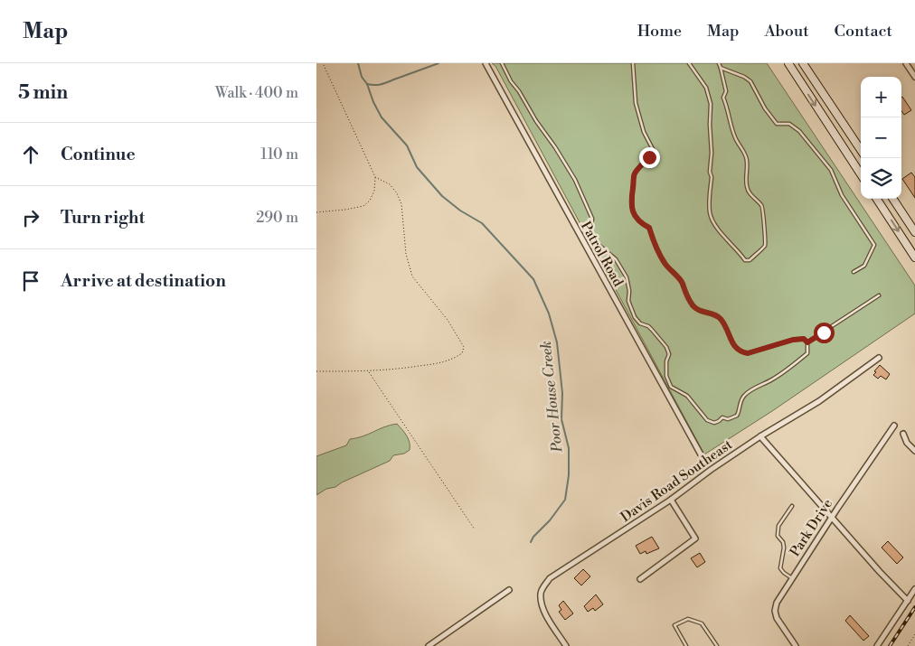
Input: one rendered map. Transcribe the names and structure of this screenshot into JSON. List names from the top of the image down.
{
  "streets": {
    "street": ["Patrol Road", "Davis Road Southeast", "Park Drive"]
  },
  "water": ["Poor House Creek"],
  "page": {
    "header": "Map",
    "nav": [
      "Home",
      "Map",
      "About",
      "Contact"
    ],
    "heading": ["5 min", "Walk · 400 m"],
    "map_buttons": ["+", "−"],
    "list": [
      ["Continue", "110 m"],
      ["Turn right", "290 m"],
      "Arrive at destination"
    ]
  }
}
